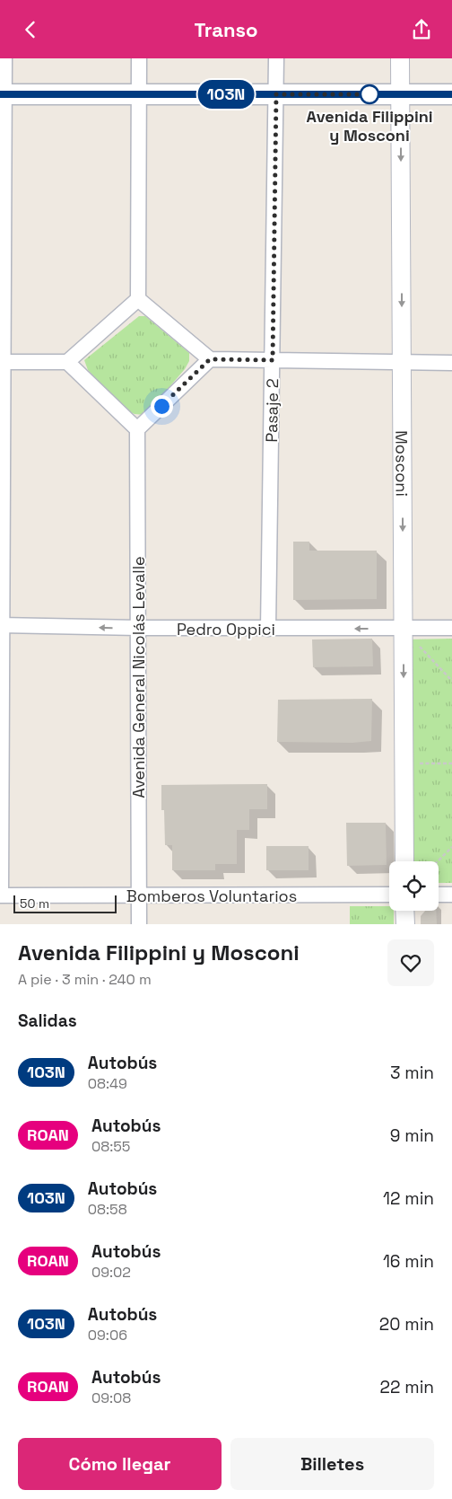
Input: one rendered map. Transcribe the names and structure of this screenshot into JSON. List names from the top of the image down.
{
  "streets": {
    "street": [
      "Pasaje 2",
      "Mosconi",
      "Pedro Oppici",
      "Avenida General Nicolás Levalle",
      "Bomberos Voluntarios"
    ]
  },
  "crossings": [
    ["Pasaje 2", "Pedro Oppici"],
    ["Mosconi", "Pedro Oppici"],
    ["Pedro Oppici", "Avenida General Nicolás Levalle"],
    ["Avenida General Nicolás Levalle", "Bomberos Voluntarios"]
  ],
  "one_way": ["Mosconi", "Pedro Oppici"],
  "places": ["Avenida Filippini y Mosconi"],
  "lines": ["bus line 103N"],
  "scale_bar": "50 m",
  "page": {
    "header": "Transo",
    "on_map": "103N",
    "scale": "50 m",
    "heading": [
      ["Avenida Filippini y Mosconi", "A pie · 3 min · 240 m"],
      "Salidas"
    ],
    "list": [
      {
        "mark": "103N",
        "name": "Autobús",
        "note": "08:49",
        "value": "3 min"
      },
      {
        "mark": "ROAN",
        "name": "Autobús",
        "note": "08:55",
        "value": "9 min"
      },
      {
        "mark": "103N",
        "name": "Autobús",
        "note": "08:58",
        "value": "12 min"
      },
      {
        "mark": "ROAN",
        "name": "Autobús",
        "note": "09:02",
        "value": "16 min"
      },
      {
        "mark": "103N",
        "name": "Autobús",
        "note": "09:06",
        "value": "20 min"
      },
      {
        "mark": "ROAN",
        "name": "Autobús",
        "note": "09:08",
        "value": "22 min"
      }
    ],
    "buttons": ["Cómo llegar", "Billetes"]
  }
}
